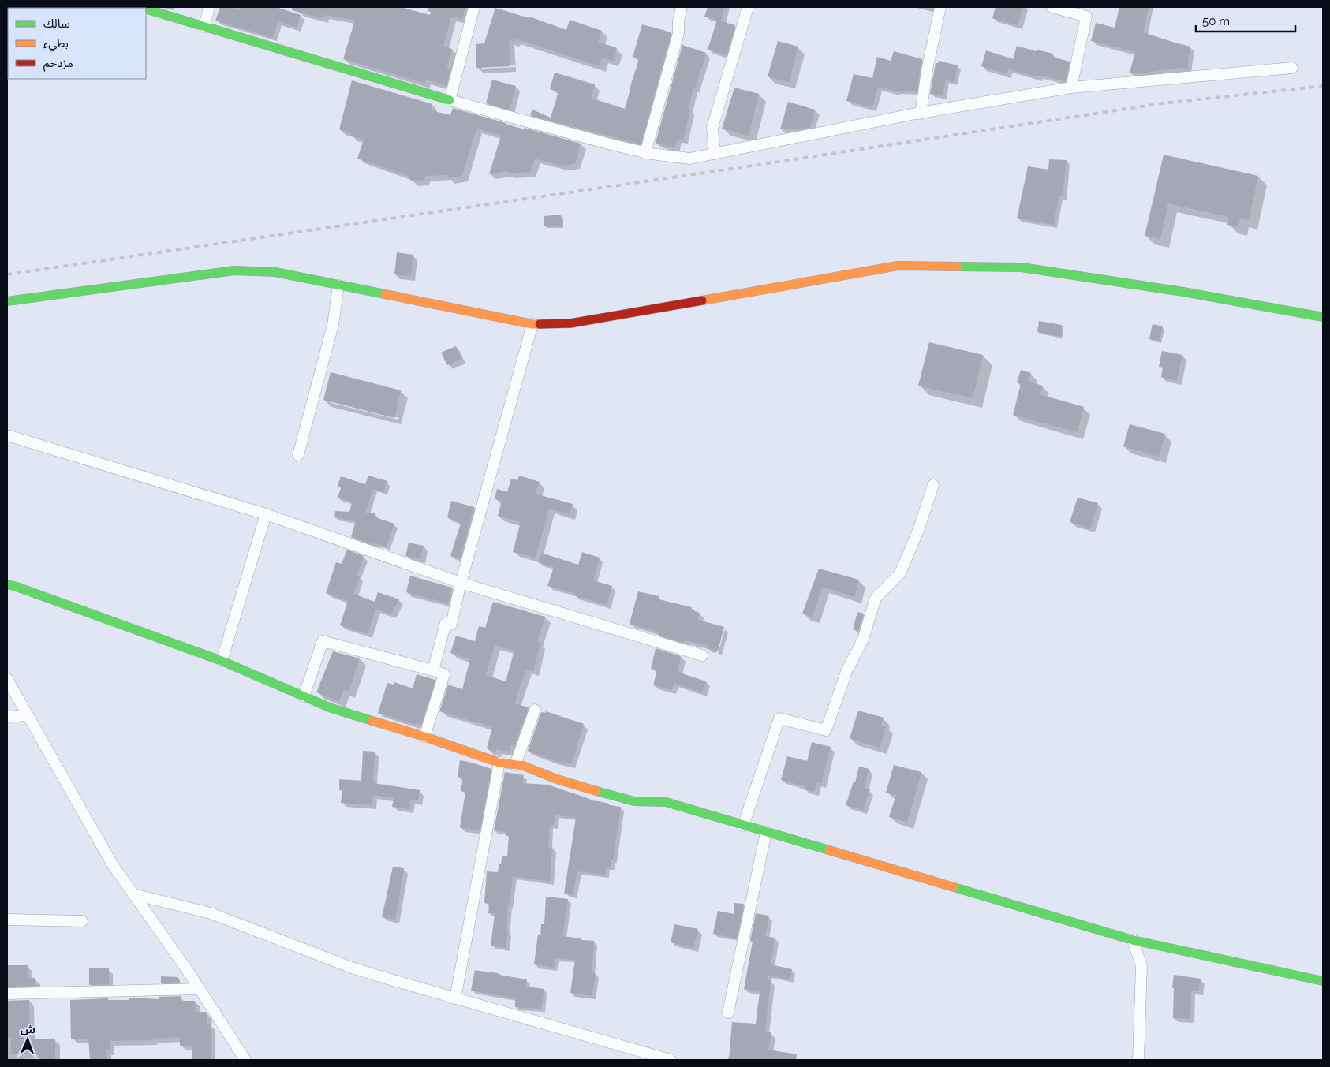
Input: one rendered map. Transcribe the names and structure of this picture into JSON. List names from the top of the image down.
{
  "legend": ["سالك", "بطيء", "مزدحم"],
  "scale_bar": "50 m",
  "north": "top"
}
